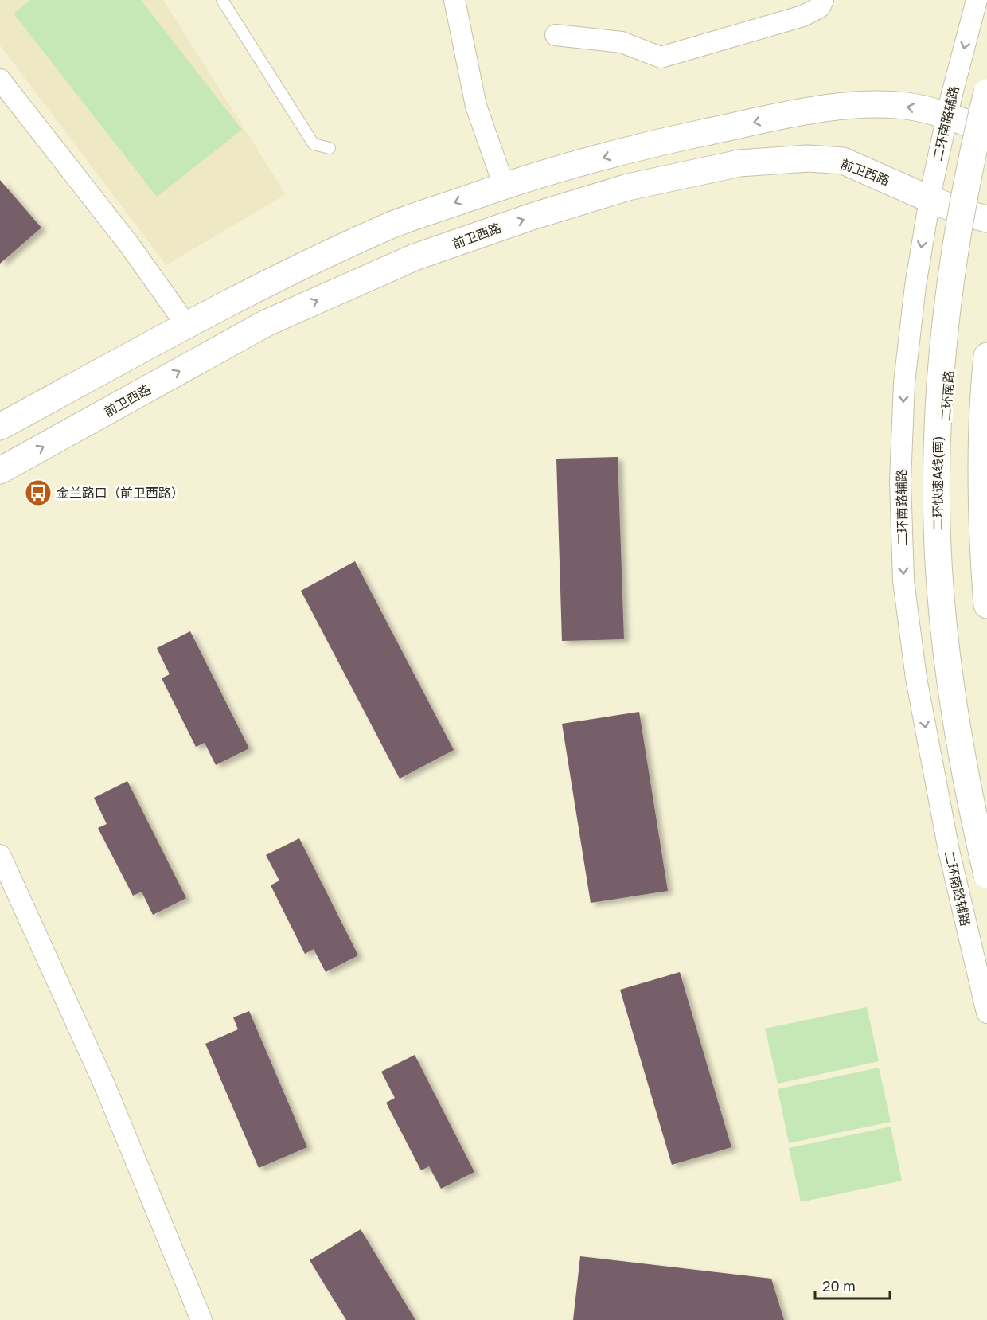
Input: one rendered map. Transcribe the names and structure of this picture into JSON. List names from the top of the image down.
{
  "streets": {
    "main road": ["前卫西路", "二环南路", "二环快速A线(南)"],
    "street": ["二环南路辅路"]
  },
  "crossings": [
    ["二环南路辅路", "前卫西路"],
    ["前卫西路", "二环南路"]
  ],
  "one_way": ["二环南路辅路"],
  "places": {
    "bus stop": ["金兰路口（前卫西路）"]
  },
  "scale_bar": "20 m"
}
